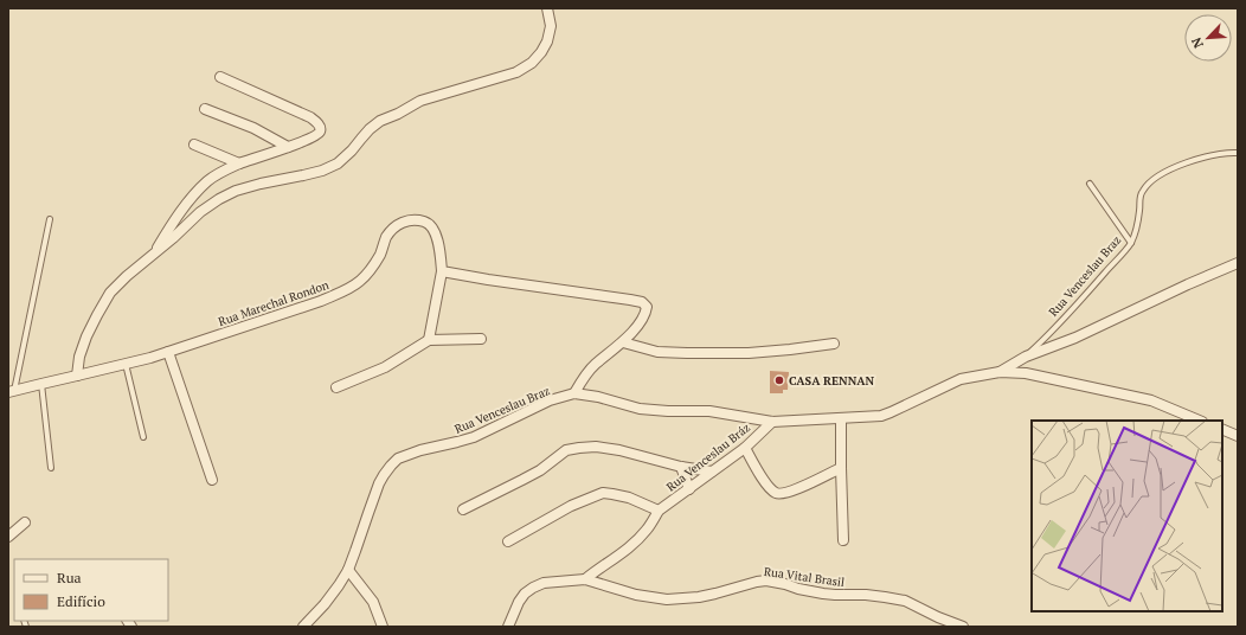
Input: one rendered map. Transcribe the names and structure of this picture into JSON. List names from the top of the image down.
{
  "streets": {
    "street": [
      "Rua Venceslau Braz",
      "Rua Marechal Rondon",
      "Rua Venceslau Bráz",
      "Rua Vital Brasil"
    ]
  },
  "crossings": [
    ["Rua Venceslau Braz", "Rua Venceslau Bráz"]
  ],
  "places": ["CASA RENNAN"],
  "legend": ["Rua", "Edifício"],
  "north": "bottom left"
}
